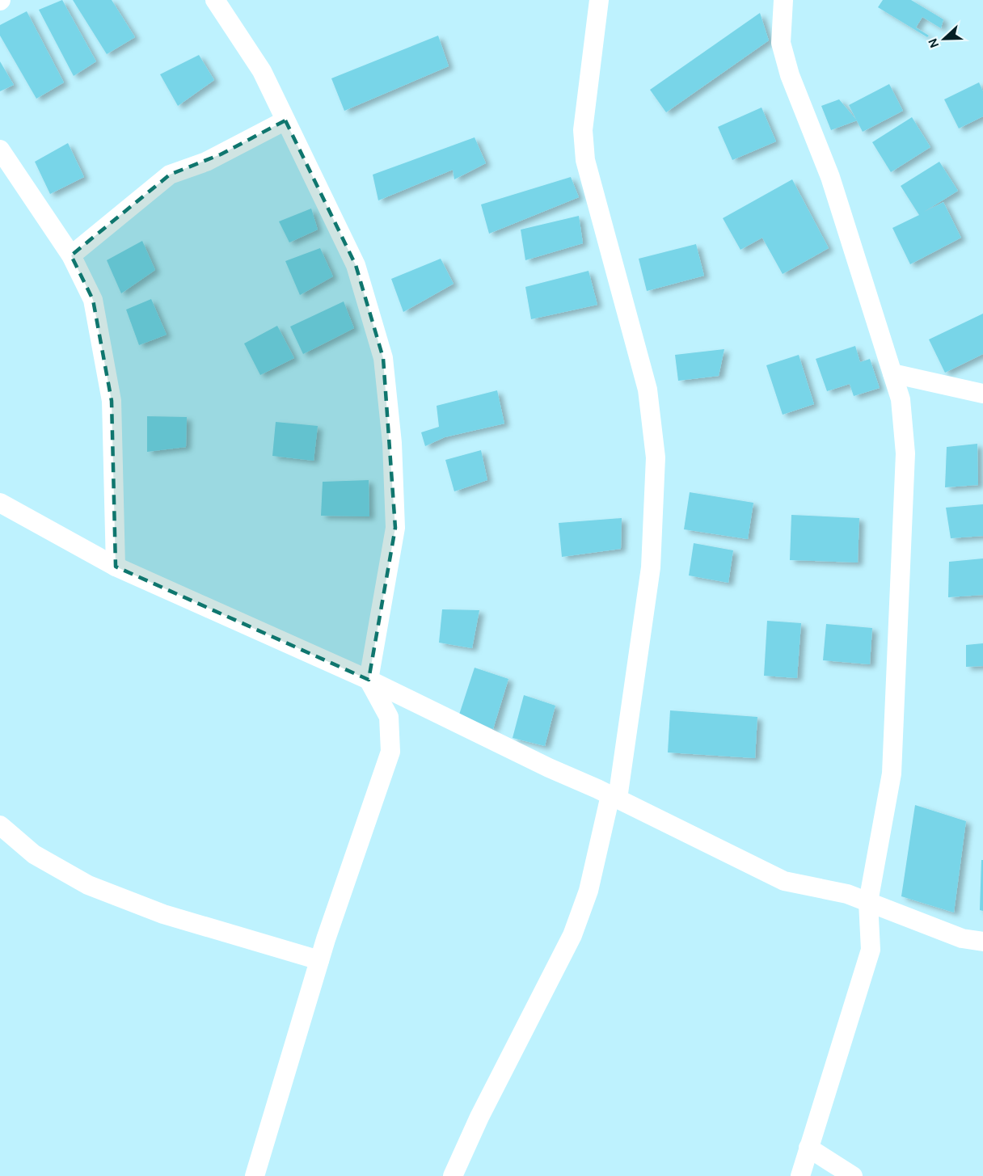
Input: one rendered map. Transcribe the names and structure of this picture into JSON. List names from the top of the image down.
{
  "north": "left"
}
